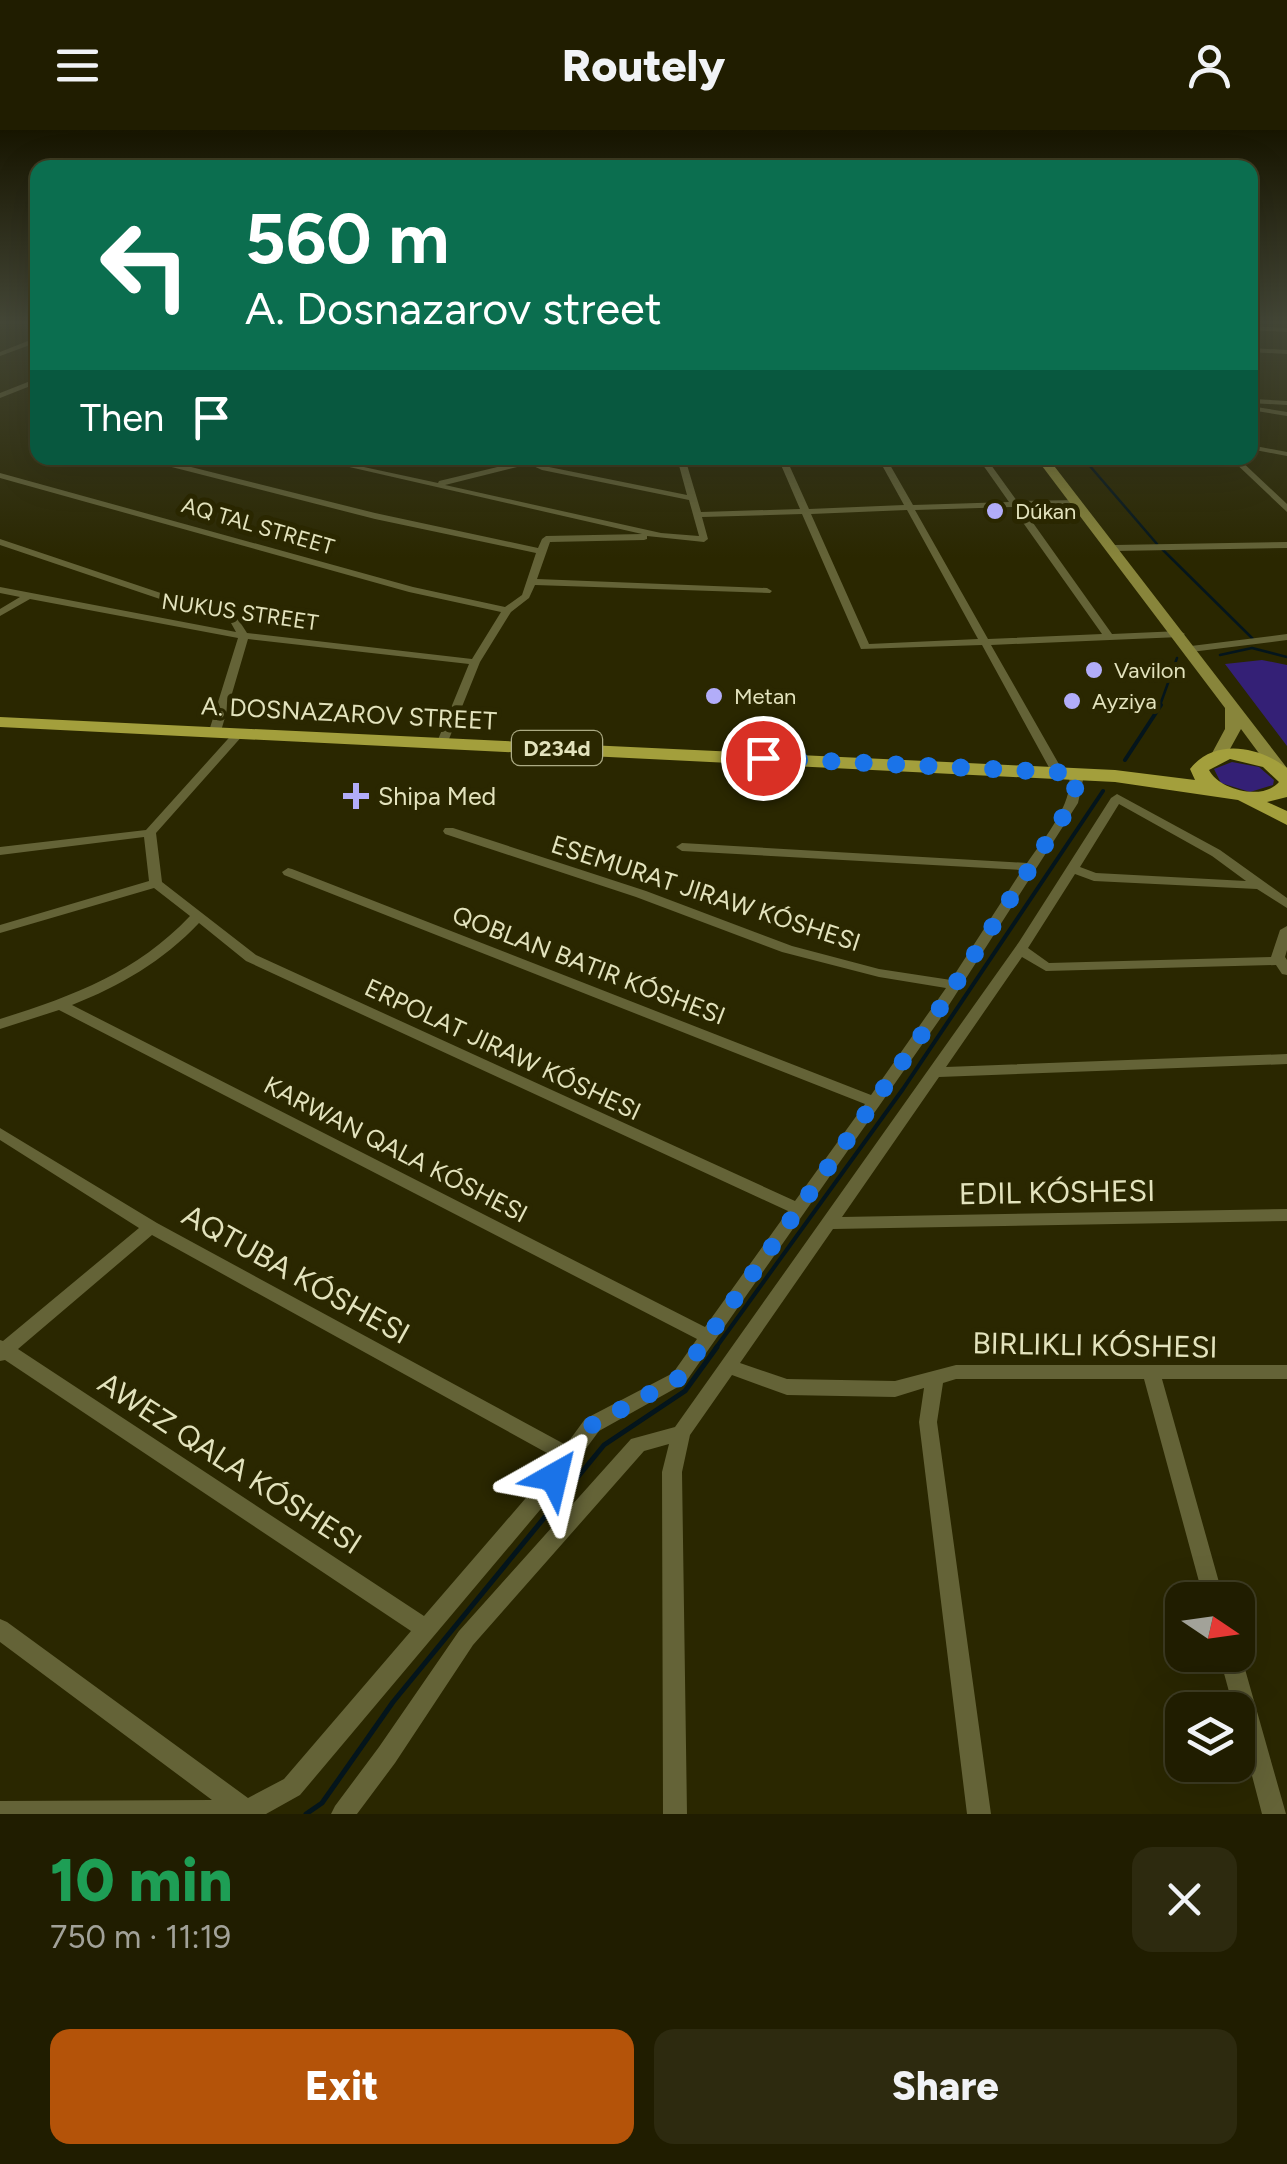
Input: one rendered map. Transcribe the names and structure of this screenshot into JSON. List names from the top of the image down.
{
  "streets": {
    "main road": ["A. DOSNAZAROV STREET", "D234d"],
    "street": [
      "AQ TAL STREET",
      "NUKUS STREET",
      "KARWAN QALA KÓSHESI",
      "EDIL KÓSHESI",
      "AQTUBA KÓSHESI",
      "BIRLIKLI KÓSHESI",
      "AWEZ QALA KÓSHESI"
    ]
  },
  "crossings": [
    ["A. DOSNAZAROV STREET", "D234d"]
  ],
  "places": {
    "other": [
      "Dúkan",
      "Vavilon",
      "Metan",
      "Ayziya"
    ],
    "health": ["Shipa Med"]
  },
  "north": "right",
  "page": {
    "header": "Routely",
    "turn": ["560 m", "A. Dosnazarov street"],
    "then": "Then",
    "heading": ["10 min", "750 m · 11:19"],
    "buttons": ["Exit", "Share"]
  }
}
